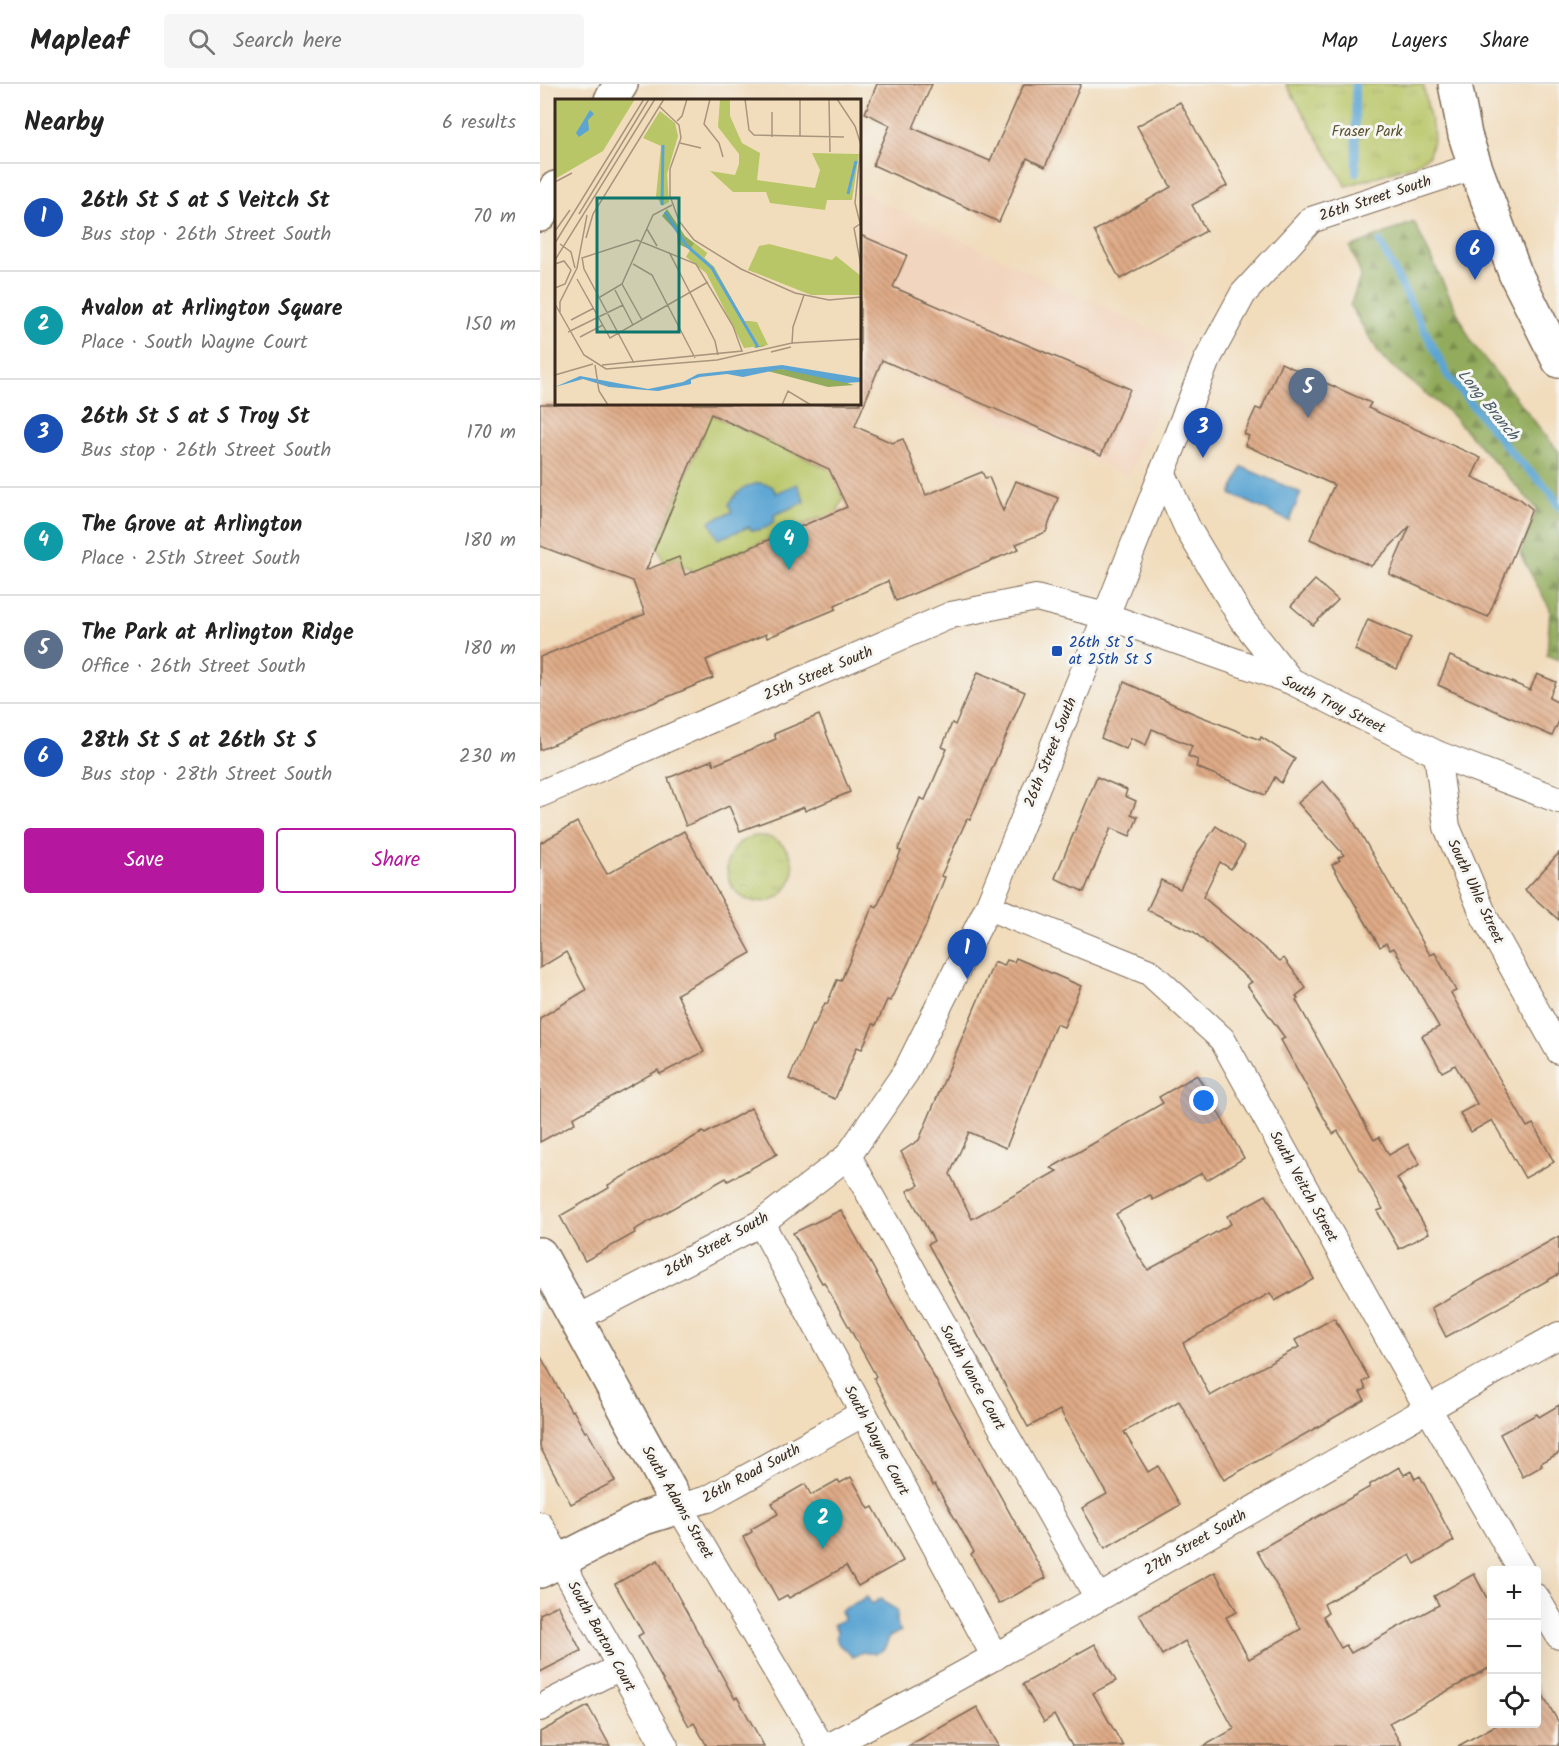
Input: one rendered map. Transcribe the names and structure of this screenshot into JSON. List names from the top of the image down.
{
  "streets": {
    "street": [
      "26th Street South",
      "25th Street South",
      "South Troy Street",
      "South Uhle Street",
      "South Veitch Street",
      "South Vance Court",
      "South Wayne Court",
      "26th Road South",
      "South Adams Street",
      "27th Street South",
      "South Barton Court"
    ]
  },
  "crossings": [
    ["26th Street South", "25th Street South"],
    ["26th Street South", "South Troy Street"],
    ["26th Street South", "South Veitch Street"],
    ["26th Street South", "South Vance Court"],
    ["26th Street South", "South Wayne Court"],
    ["26th Street South", "South Adams Street"],
    ["25th Street South", "South Troy Street"],
    ["South Troy Street", "South Uhle Street"],
    ["South Veitch Street", "27th Street South"],
    ["South Vance Court", "27th Street South"],
    ["South Wayne Court", "26th Road South"],
    ["South Wayne Court", "27th Street South"],
    ["26th Road South", "South Adams Street"],
    ["26th Road South", "South Barton Court"]
  ],
  "water": ["Long Branch"],
  "parks": ["Fraser Park"],
  "places": {
    "transit": ["26th St S at 25th St S"]
  },
  "page": {
    "header": "Mapleaf",
    "search": "Search here",
    "nav": ["Map", "Layers", "Share"],
    "heading": ["Nearby", "6 results"],
    "list": [
      {
        "mark": "1",
        "name": "26th St S at S Veitch St",
        "note": "Bus stop · 26th Street South",
        "value": "70 m"
      },
      {
        "mark": "2",
        "name": "Avalon at Arlington Square",
        "note": "Place · South Wayne Court",
        "value": "150 m"
      },
      {
        "mark": "3",
        "name": "26th St S at S Troy St",
        "note": "Bus stop · 26th Street South",
        "value": "170 m"
      },
      {
        "mark": "4",
        "name": "The Grove at Arlington",
        "note": "Place · 25th Street South",
        "value": "180 m"
      },
      {
        "mark": "5",
        "name": "The Park at Arlington Ridge",
        "note": "Office · 26th Street South",
        "value": "180 m"
      },
      {
        "mark": "6",
        "name": "28th St S at 26th St S",
        "note": "Bus stop · 28th Street South",
        "value": "230 m"
      }
    ],
    "pins": [
      "6",
      "5",
      "3",
      "4",
      "1",
      "2"
    ],
    "buttons": ["Save", "Share"],
    "map_buttons": ["+", "−"]
  }
}
